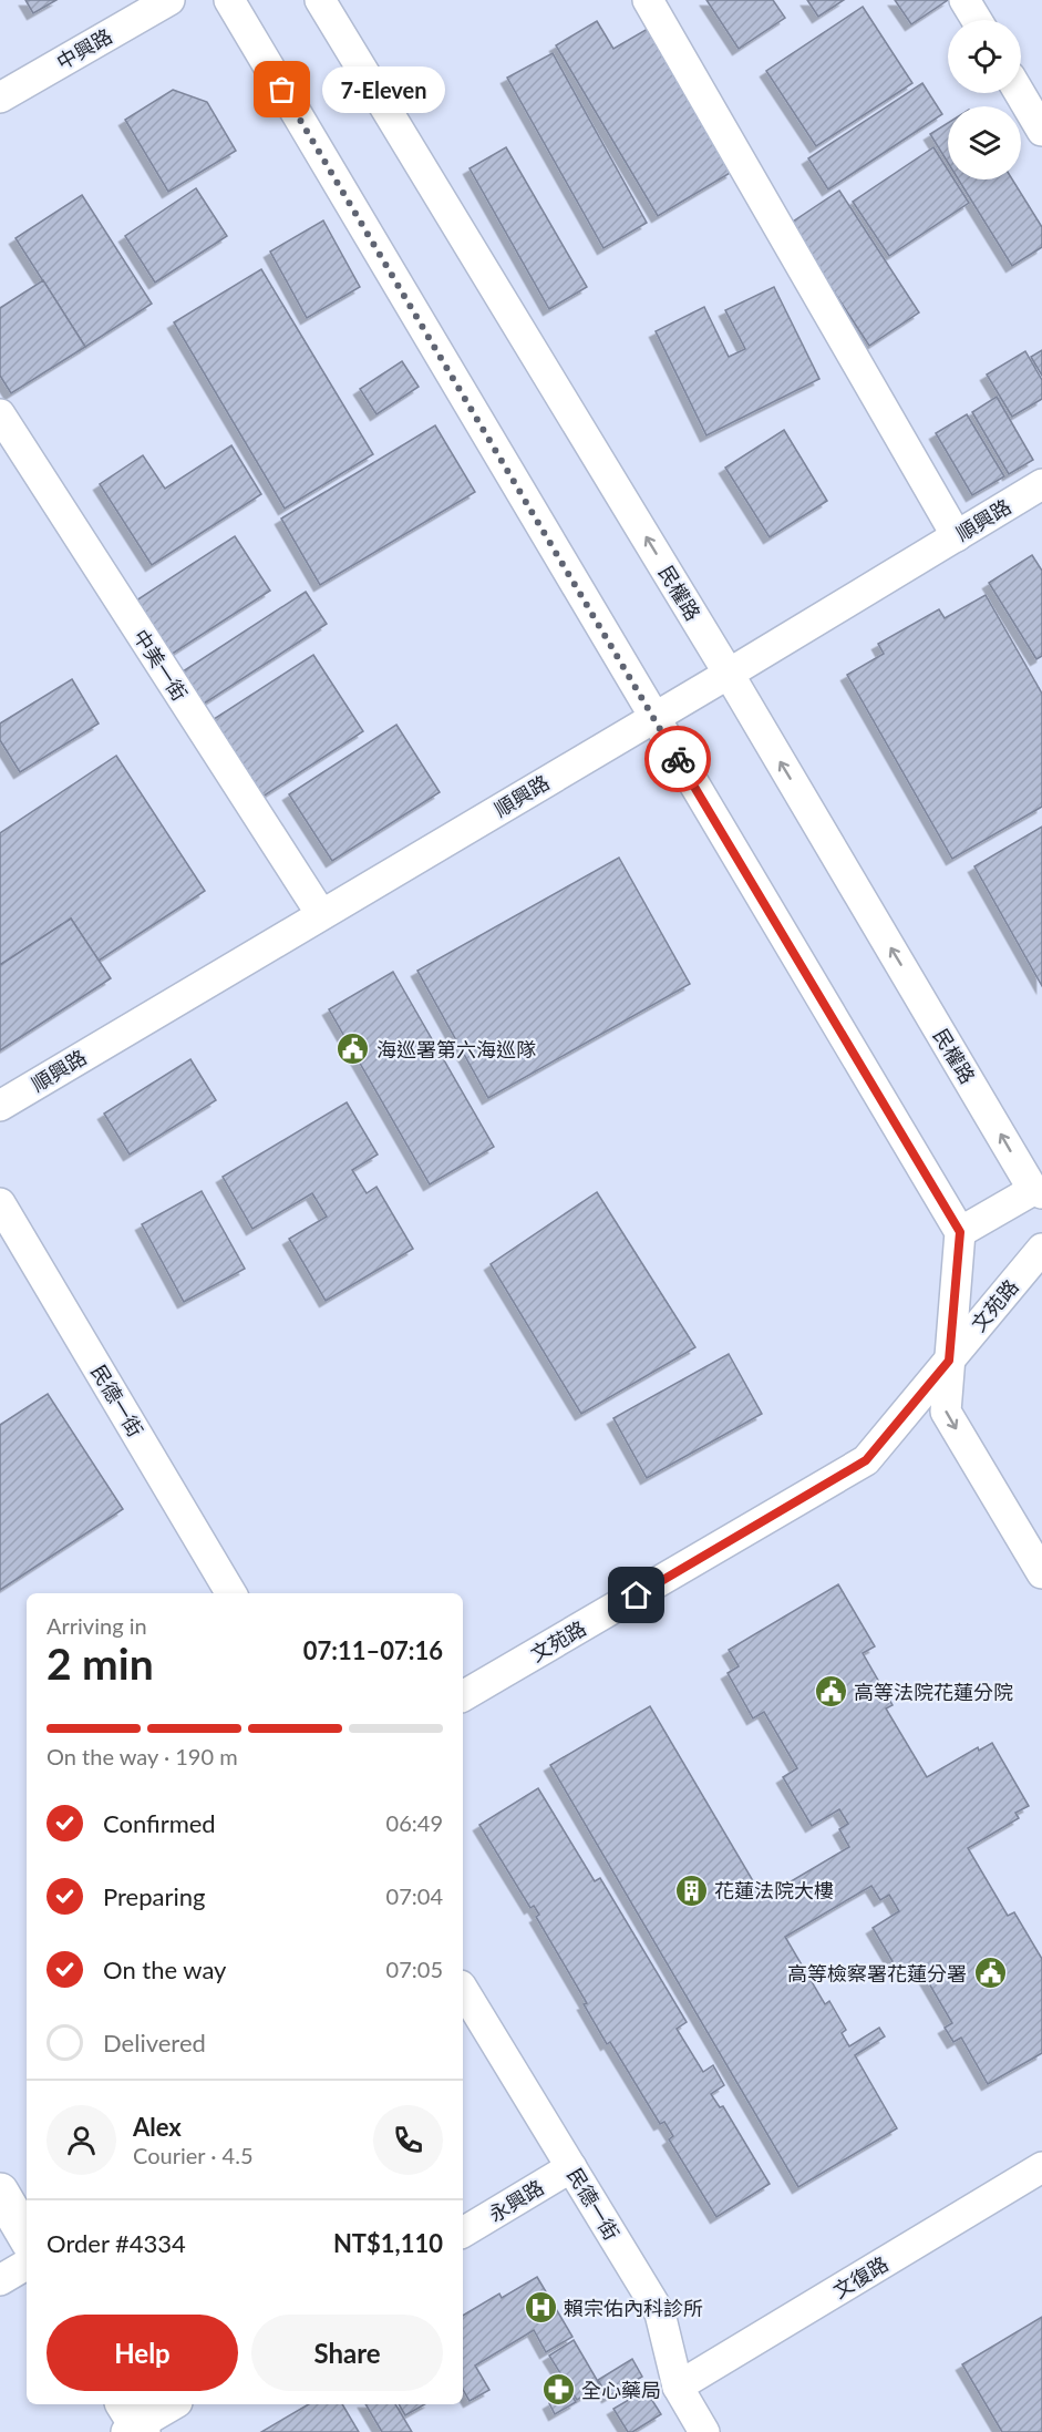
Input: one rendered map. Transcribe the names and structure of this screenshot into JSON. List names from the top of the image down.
{
  "streets": {
    "street": [
      "中興路",
      "順興路",
      "民權路",
      "中美一街",
      "文苑路",
      "民德一街",
      "永興路",
      "文復路"
    ]
  },
  "crossings": [
    ["順興路", "民權路"],
    ["順興路", "中美一街"],
    ["民德一街", "永興路"],
    ["民德一街", "文復路"]
  ],
  "places": {
    "other": ["7-Eleven"],
    "public building": ["海巡署第六海巡隊", "高等法院花蓮分院", "高等檢察署花蓮分署"],
    "building": ["花蓮法院大樓"],
    "hospital": ["賴宗佑內科診所"],
    "pharmacy": ["全心藥局"]
  },
  "page": {
    "bubble": "7-Eleven",
    "heading": ["2 min", "Arriving in", "07:11–07:16"],
    "panel": [
      "Alex",
      "Courier · 4.5",
      "Order #4334",
      "NT$1,110"
    ],
    "bar": "On the way · 190 m",
    "list": [
      ["Confirmed", "06:49"],
      ["Preparing", "07:04"],
      ["On the way", "07:05"],
      "Delivered"
    ],
    "buttons": ["Help", "Share"]
  }
}
